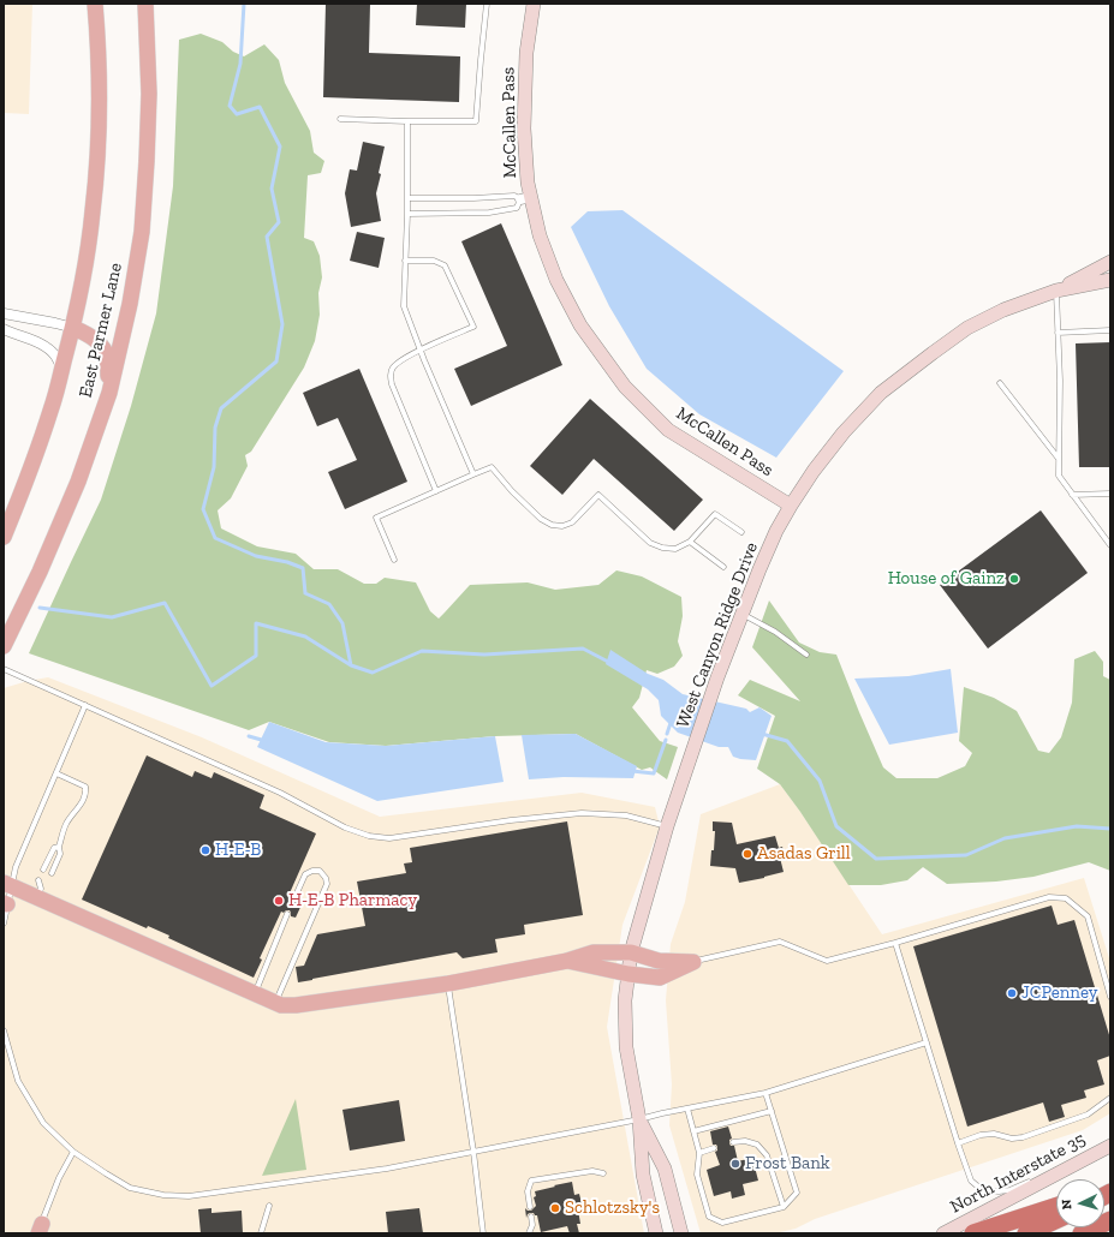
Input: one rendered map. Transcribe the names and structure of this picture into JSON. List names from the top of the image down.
{
  "streets": {
    "main road": ["East Parmer Lane"],
    "street": ["McCallen Pass", "West Canyon Ridge Drive", "North Interstate 35"]
  },
  "crossings": [
    ["McCallen Pass", "West Canyon Ridge Drive"]
  ],
  "places": [
    "House of Gainz",
    "H-E-B",
    "Asadas Grill",
    "H-E-B Pharmacy",
    "JCPenney",
    "Frost Bank",
    "Schlotzsky's"
  ],
  "north": "left"
}
